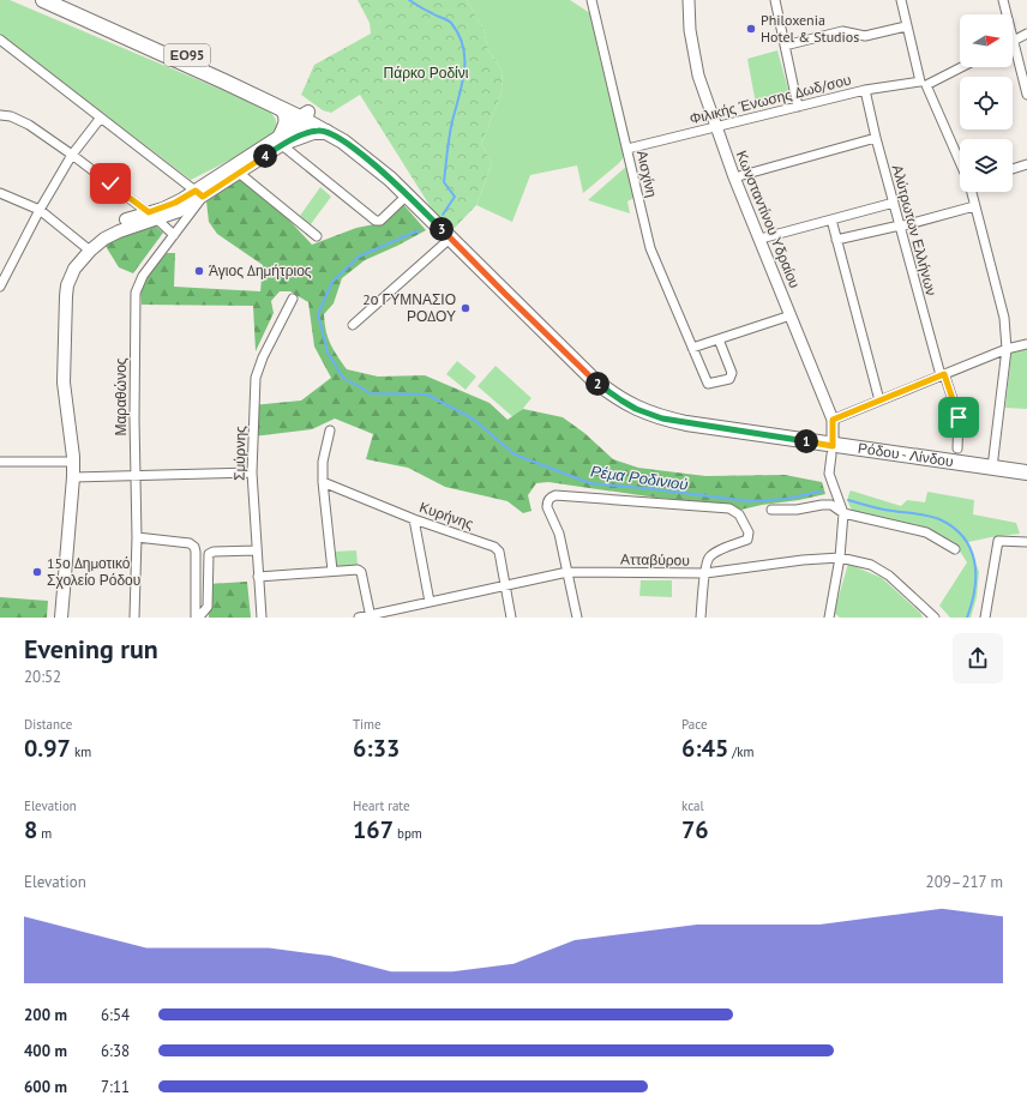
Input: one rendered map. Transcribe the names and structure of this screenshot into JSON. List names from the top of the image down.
{
  "streets": {
    "main road": ["ΕΟ95", "Ρόδου - Λίνδου"],
    "street": [
      "Φιλικής Ένωσης Δωδ/σου",
      "Αισχίνη",
      "Κωνσταντίνου Υδραίου",
      "Αλύτρωτων Ελλήνων",
      "Μαραθώνος",
      "Σμύρνης",
      "Κυρήνης",
      "Ατταβύρου"
    ]
  },
  "crossings": [
    ["Φιλικής Ένωσης Δωδ/σου", "Αισχίνη"],
    ["Φιλικής Ένωσης Δωδ/σου", "Κωνσταντίνου Υδραίου"],
    ["Φιλικής Ένωσης Δωδ/σου", "Αλύτρωτων Ελλήνων"],
    ["Κωνσταντίνου Υδραίου", "Ρόδου - Λίνδου"],
    ["Κυρήνης", "Ατταβύρου"]
  ],
  "water": ["Ρέμα Ροδινιού"],
  "parks": ["Πάρκο Ροδίνι"],
  "places": [
    "Philoxenia Hotel & Studios",
    "Άγιος Δημήτριος",
    "2ο ΓΥΜΝΑΣΙΟ ΡΟΔΟΥ",
    "15ο Δημοτικό Σχολείο Ρόδου"
  ],
  "north": "right",
  "page": {
    "pins": [
      "4",
      "3",
      "2",
      "1"
    ],
    "heading": ["Evening run", "20:52"],
    "stats": [
      ["Distance", "0.97 km"],
      ["Time", "6:33"],
      ["Pace", "6:45 /km"],
      ["Elevation", "8 m"],
      ["Heart rate", "167 bpm"],
      ["kcal", "76"]
    ],
    "chart": ["Elevation", "209–217 m"],
    "list": [
      {
        "name": "200 m",
        "note": "6:54"
      },
      {
        "name": "400 m",
        "note": "6:38"
      },
      {
        "name": "600 m",
        "note": "7:11"
      }
    ]
  }
}
